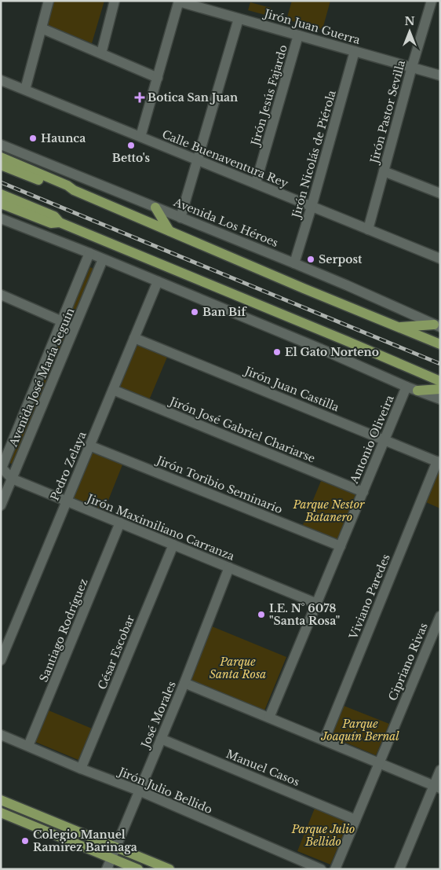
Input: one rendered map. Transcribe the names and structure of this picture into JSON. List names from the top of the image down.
{
  "streets": {
    "street": [
      "Jirón Juan Guerra",
      "Jirón Jesús Fajardo",
      "Jirón Pastor Sevilla",
      "Jirón Nicolás de Piérola",
      "Calle Buenaventura Rey",
      "Avenida Los Héroes",
      "Avenida José María Seguín",
      "Jirón Juan Castilla",
      "Jirón José Gabriel Chariarse",
      "Antonio Oliveira",
      "Pedro Zelaya",
      "Jirón Toribio Seminario",
      "Jirón Maximiliano Carranza",
      "Viviano Paredes",
      "Santiago Rodríguez",
      "César Escobar",
      "Cipriano Rivas",
      "José Morales",
      "Manuel Casos",
      "Jirón Julio Bellido"
    ]
  },
  "crossings": [
    ["Jirón Juan Guerra", "Jirón Jesús Fajardo"],
    ["Jirón Juan Guerra", "Jirón Pastor Sevilla"],
    ["Jirón Juan Guerra", "Jirón Nicolás de Piérola"],
    ["Jirón Jesús Fajardo", "Calle Buenaventura Rey"],
    ["Jirón Pastor Sevilla", "Calle Buenaventura Rey"],
    ["Jirón Nicolás de Piérola", "Calle Buenaventura Rey"],
    ["Jirón Nicolás de Piérola", "Avenida Los Héroes"],
    ["Avenida José María Seguín", "Jirón Maximiliano Carranza"],
    ["Jirón Juan Castilla", "Antonio Oliveira"],
    ["Jirón Juan Castilla", "Pedro Zelaya"],
    ["Jirón Juan Castilla", "Viviano Paredes"],
    ["Jirón José Gabriel Chariarse", "Antonio Oliveira"],
    ["Jirón José Gabriel Chariarse", "Pedro Zelaya"],
    ["Antonio Oliveira", "Jirón Toribio Seminario"],
    ["Antonio Oliveira", "Jirón Maximiliano Carranza"],
    ["Pedro Zelaya", "Jirón Toribio Seminario"],
    ["Pedro Zelaya", "Jirón Maximiliano Carranza"],
    ["Jirón Maximiliano Carranza", "Santiago Rodríguez"],
    ["Jirón Maximiliano Carranza", "César Escobar"],
    ["Jirón Maximiliano Carranza", "José Morales"],
    ["Santiago Rodríguez", "Jirón Julio Bellido"],
    ["César Escobar", "Jirón Julio Bellido"],
    ["Cipriano Rivas", "Manuel Casos"],
    ["José Morales", "Manuel Casos"],
    ["José Morales", "Jirón Julio Bellido"]
  ],
  "parks": [
    "Parque Nestor Batanero",
    "Parque Santa Rosa",
    "Parque Joaquín Bernal",
    "Parque Julio Bellido"
  ],
  "places": {
    "health": ["Botica San Juan"],
    "other": [
      "Haunca",
      "Betto's",
      "Serpost",
      "Ban Bif",
      "El Gato Norteno",
      "I.E. N° 6078 \"Santa Rosa\"",
      "Colegio Manuel Ramirez Barinaga"
    ]
  },
  "north": "top"
}
